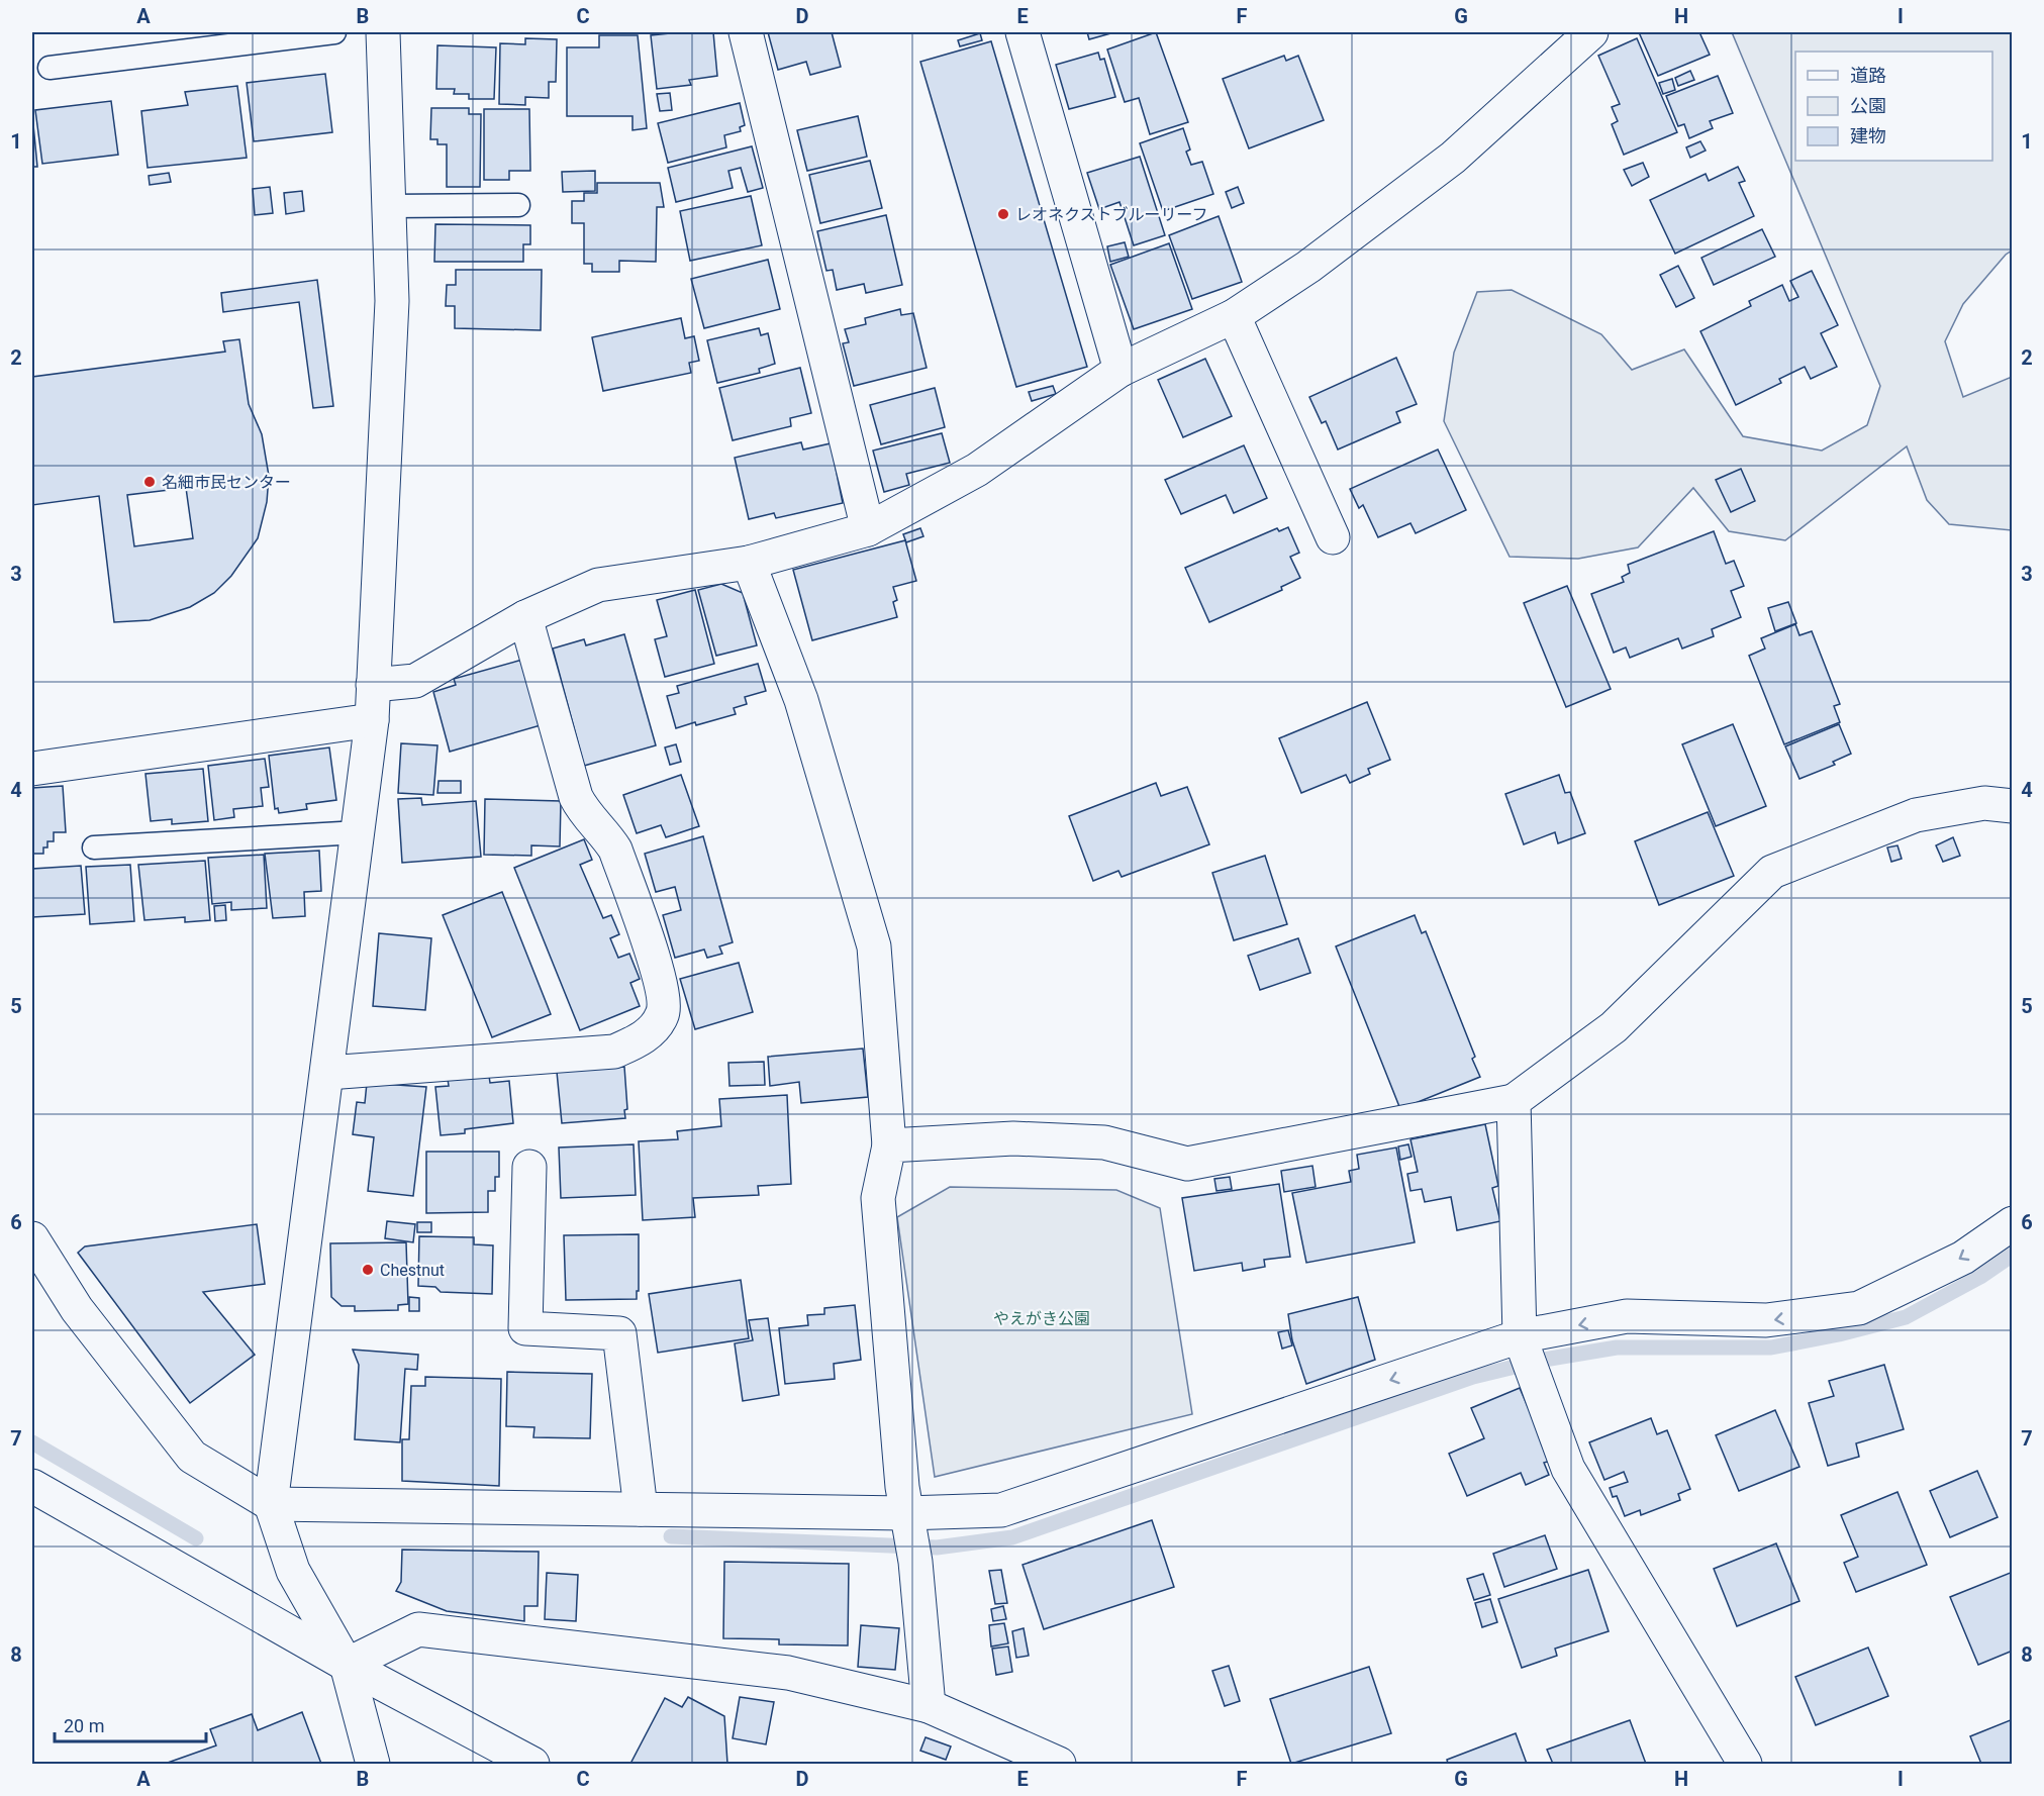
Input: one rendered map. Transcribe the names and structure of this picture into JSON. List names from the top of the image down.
{
  "parks": ["やえがき公園"],
  "places": ["レオネクストブルーリーフ", "名細市民センター", "Chestnut"],
  "legend": ["道路", "公園", "建物"],
  "scale_bar": "20 m",
  "grid": {
    "columns": [
      "A",
      "B",
      "C",
      "D",
      "E",
      "F",
      "G",
      "H",
      "I"
    ],
    "rows": [
      "1",
      "2",
      "3",
      "4",
      "5",
      "6",
      "7",
      "8"
    ]
  }
}
